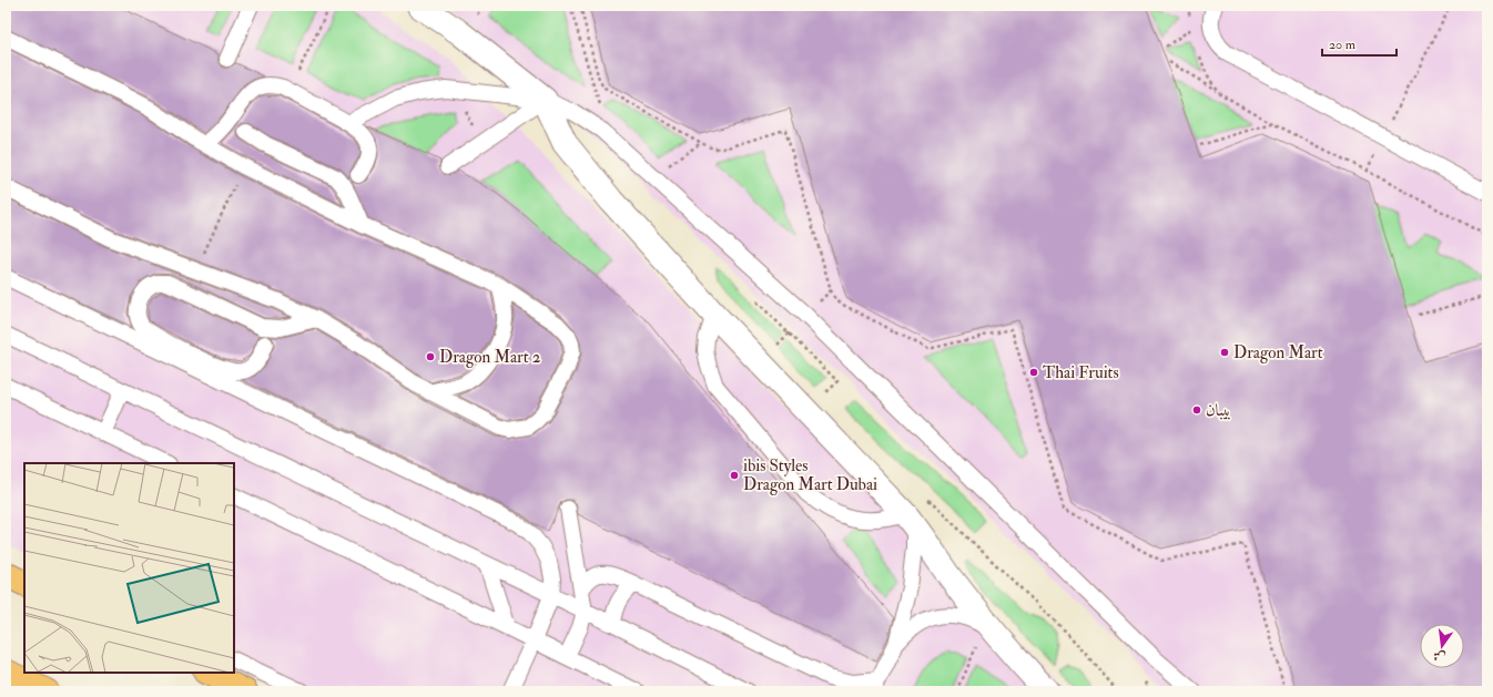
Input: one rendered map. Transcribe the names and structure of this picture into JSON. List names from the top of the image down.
{
  "places": [
    "Dragon Mart",
    "Dragon Mart 2",
    "Thai Fruits",
    "بيبان",
    "ibis Styles Dragon Mart Dubai"
  ],
  "scale_bar": "20 m",
  "north": "bottom"
}
